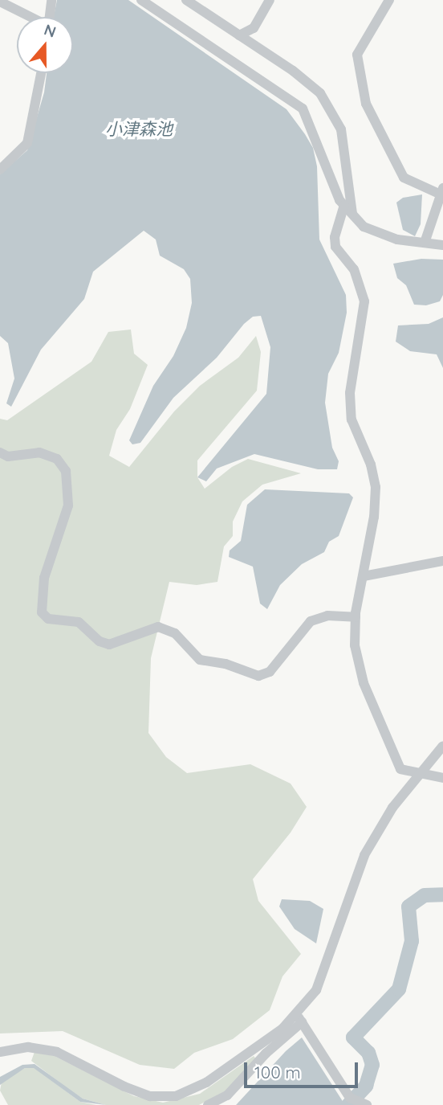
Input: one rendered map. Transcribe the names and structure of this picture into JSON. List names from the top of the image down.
{
  "water": ["小津森池"],
  "scale_bar": "100 m",
  "north": "top"
}
